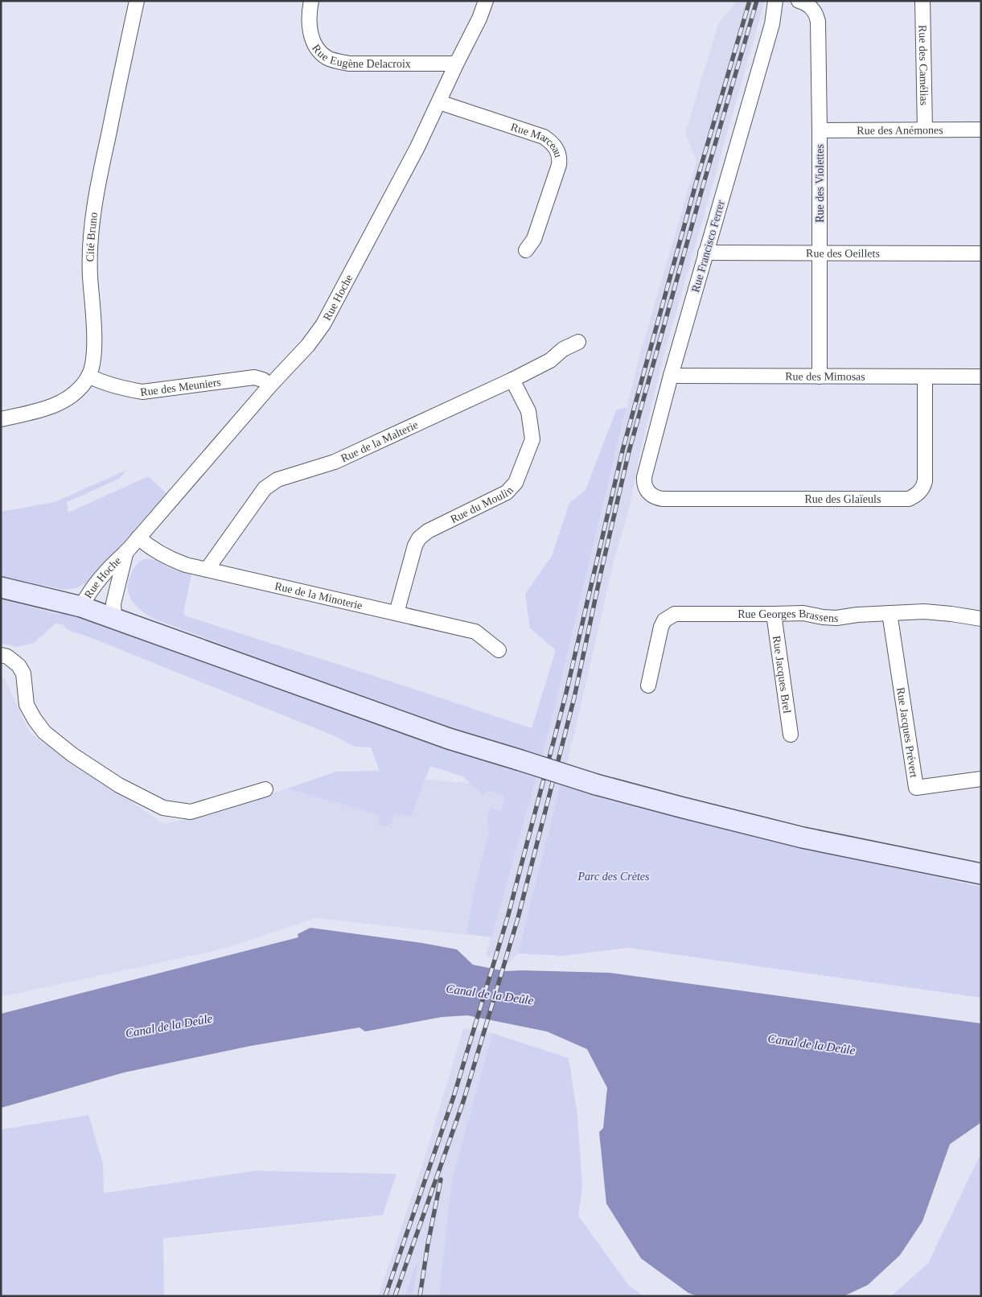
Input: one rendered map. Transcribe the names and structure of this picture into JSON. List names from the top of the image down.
{
  "streets": {
    "street": [
      "Rue Eugène Delacroix",
      "Rue des Camélias",
      "Rue des Anémones",
      "Rue Marceau",
      "Rue des Violettes",
      "Cité Bruno",
      "Rue Francisco Ferrer",
      "Rue des Oeillets",
      "Rue Hoche",
      "Rue des Mimosas",
      "Rue des Meuniers",
      "Rue de la Malterie",
      "Rue des Glaïeuls",
      "Rue du Moulin",
      "Rue de la Minoterie",
      "Rue Georges Brassens",
      "Rue Jacques Brel",
      "Rue Jacques Prévert"
    ]
  },
  "crossings": [
    ["Rue Eugène Delacroix", "Rue Hoche"],
    ["Rue des Camélias", "Rue des Anémones"],
    ["Rue des Anémones", "Rue des Violettes"],
    ["Rue Marceau", "Rue Hoche"],
    ["Rue des Violettes", "Rue des Oeillets"],
    ["Rue des Violettes", "Rue des Mimosas"],
    ["Cité Bruno", "Rue des Meuniers"],
    ["Rue Francisco Ferrer", "Rue des Oeillets"],
    ["Rue Francisco Ferrer", "Rue des Mimosas"],
    ["Rue Francisco Ferrer", "Rue des Glaïeuls"],
    ["Rue Hoche", "Rue des Meuniers"],
    ["Rue Hoche", "Rue de la Minoterie"],
    ["Rue des Mimosas", "Rue des Glaïeuls"],
    ["Rue de la Malterie", "Rue du Moulin"],
    ["Rue de la Malterie", "Rue de la Minoterie"],
    ["Rue du Moulin", "Rue de la Minoterie"],
    ["Rue Georges Brassens", "Rue Jacques Brel"],
    ["Rue Georges Brassens", "Rue Jacques Prévert"]
  ],
  "water": ["Canal de la Deûle"],
  "parks": ["Parc des Crètes"]
}
